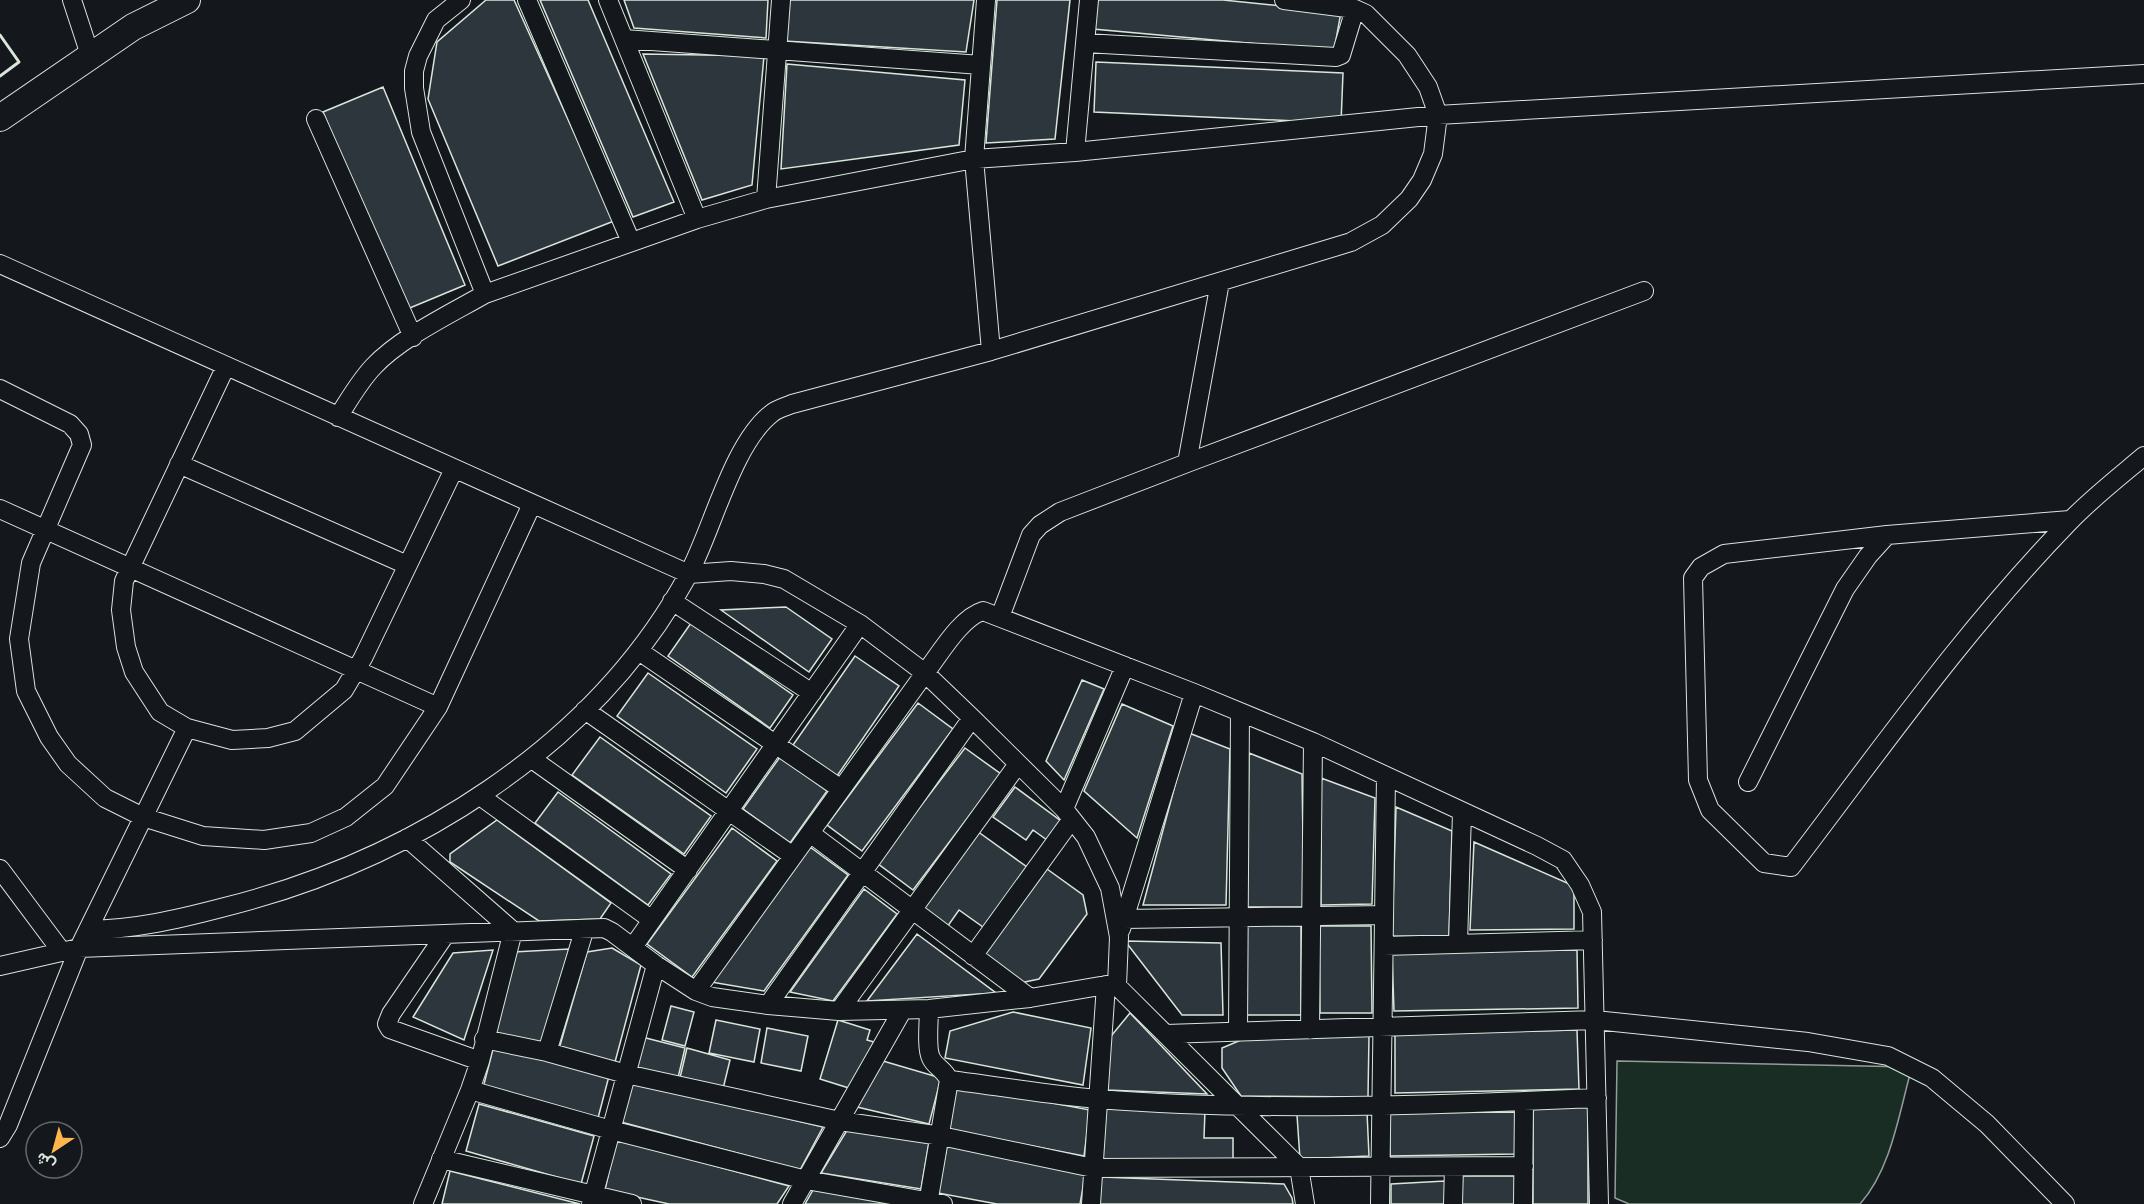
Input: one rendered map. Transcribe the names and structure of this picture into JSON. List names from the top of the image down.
{
  "north": "bottom left"
}
